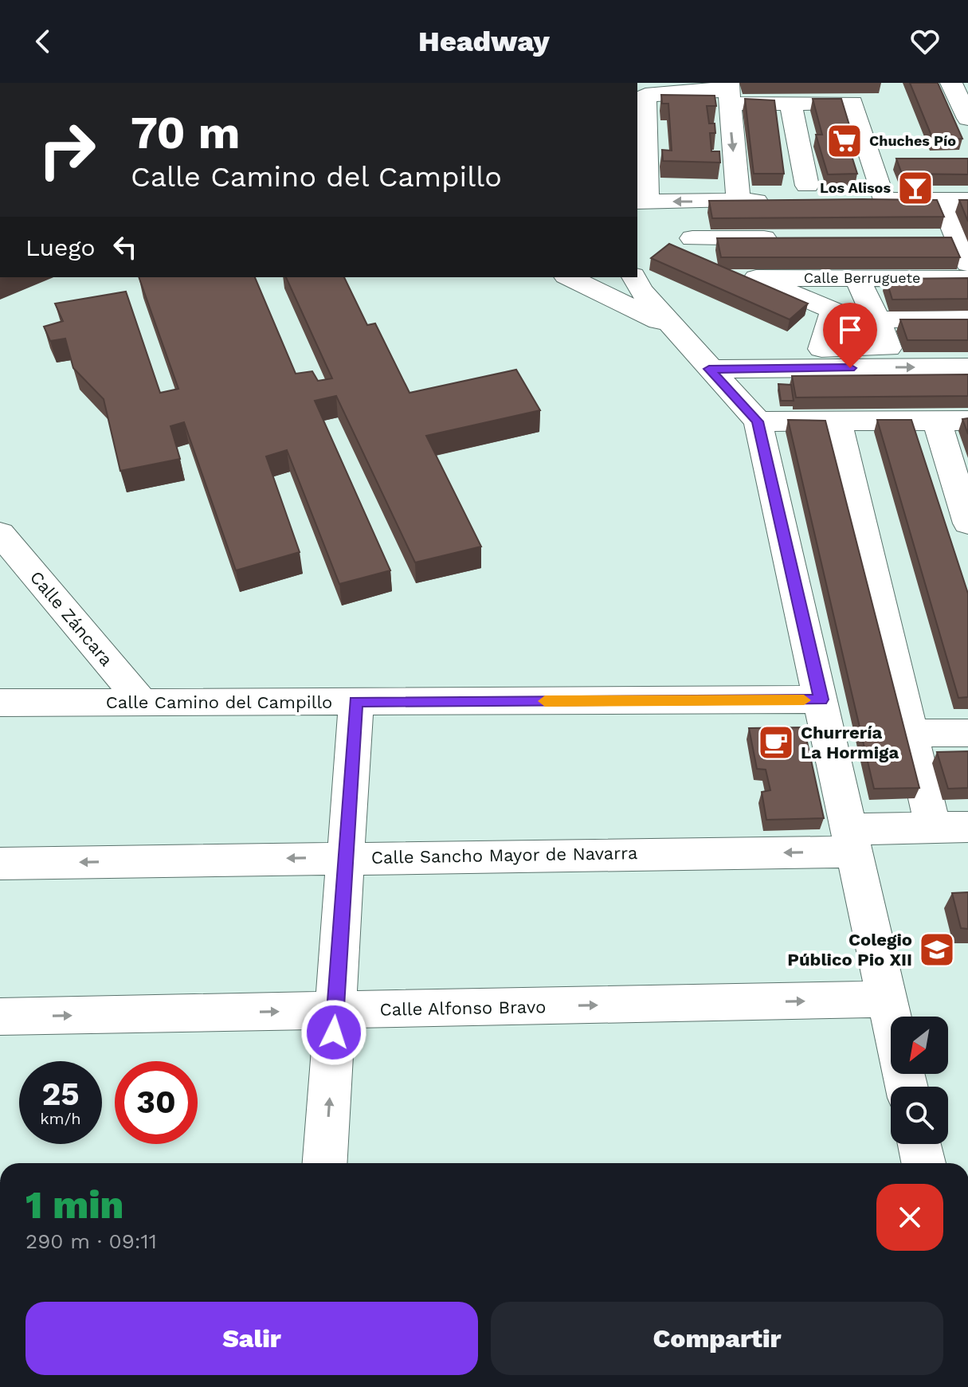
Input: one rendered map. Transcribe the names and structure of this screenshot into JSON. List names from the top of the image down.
{
  "streets": {
    "street": [
      "Calle Berruguete",
      "Calle Záncara",
      "Calle Camino del Campillo",
      "Calle Sancho Mayor de Navarra",
      "Calle Alfonso Bravo"
    ]
  },
  "crossings": [
    ["Calle Záncara", "Calle Camino del Campillo"]
  ],
  "one_way": ["Calle Sancho Mayor de Navarra", "Calle Alfonso Bravo"],
  "places": {
    "supermarket": ["Chuches Pío"],
    "bar": ["Los Alisos"],
    "cafe": ["Churrería La Hormiga"],
    "school or university": ["Colegio Público Pio XII"]
  },
  "north": "bottom left",
  "page": {
    "header": "Headway",
    "turn": ["70 m", "Calle Camino del Campillo"],
    "then": "Luego",
    "speed": "25 km/h",
    "limit": "30",
    "heading": ["1 min", "290 m · 09:11"],
    "buttons": ["Salir", "Compartir"]
  }
}
